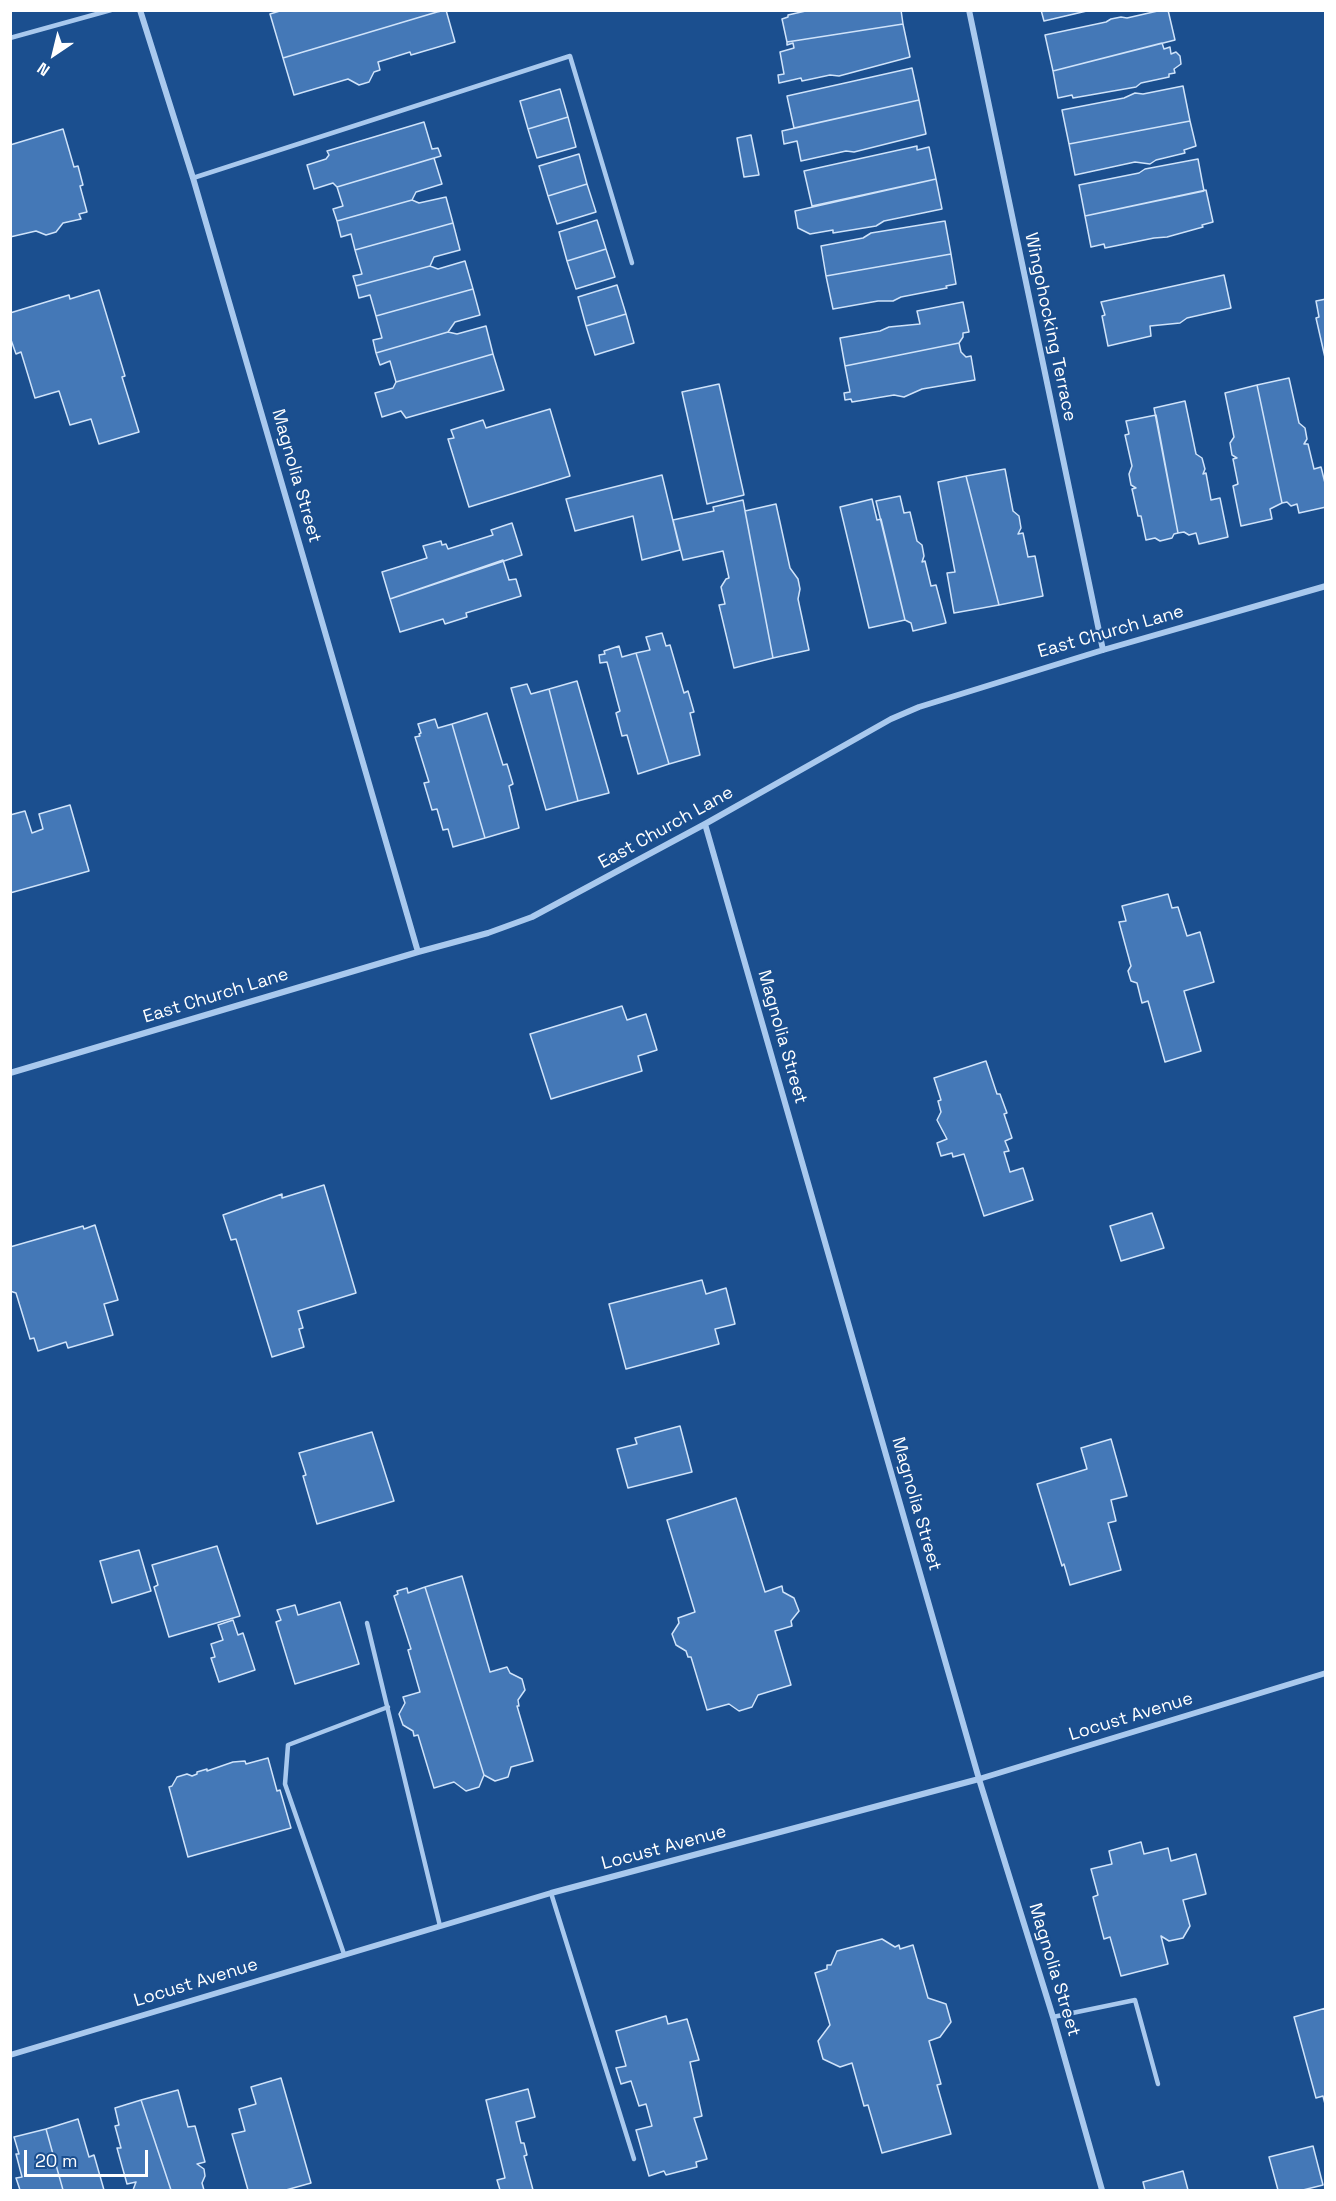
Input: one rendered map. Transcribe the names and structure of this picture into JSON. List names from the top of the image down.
{
  "streets": {
    "street": [
      "Wingohocking Terrace",
      "Magnolia Street",
      "East Church Lane",
      "Locust Avenue"
    ]
  },
  "crossings": [
    ["Wingohocking Terrace", "East Church Lane"],
    ["Magnolia Street", "East Church Lane"],
    ["Magnolia Street", "Locust Avenue"]
  ],
  "scale_bar": "20 m",
  "north": "bottom left"
}
